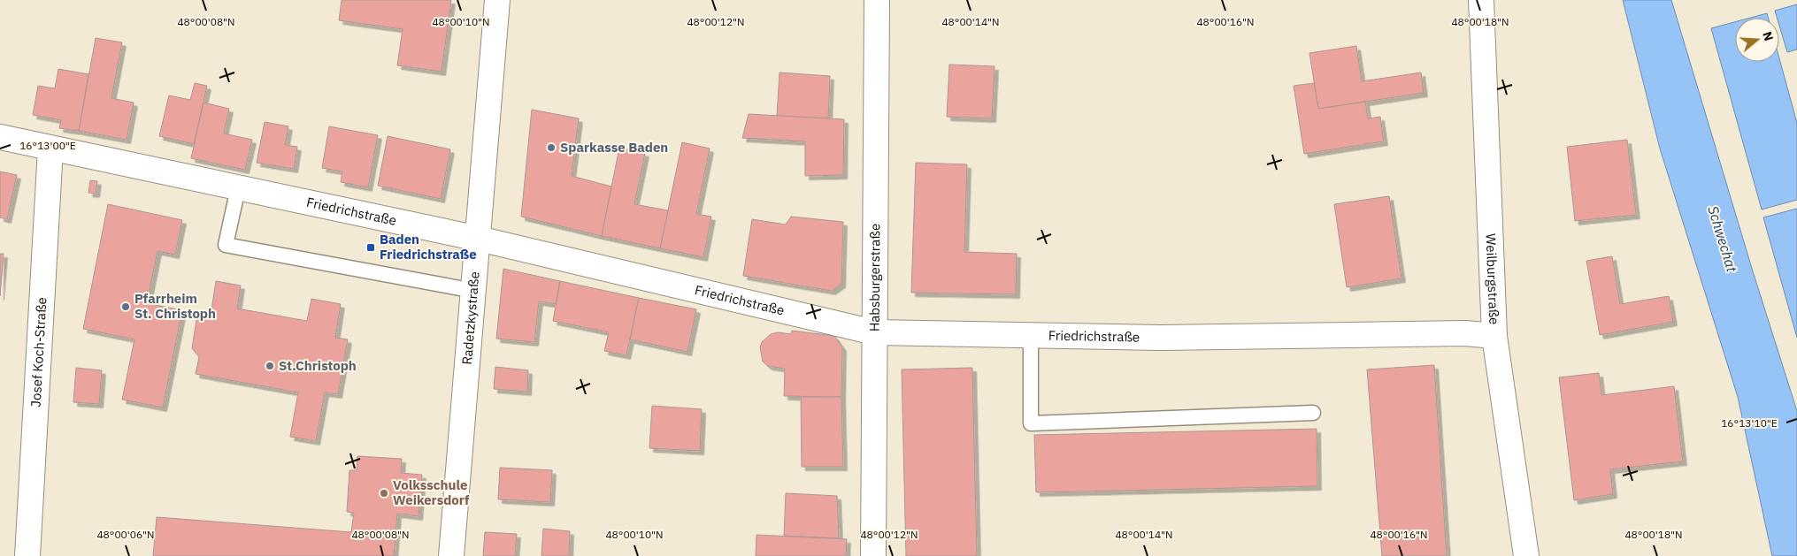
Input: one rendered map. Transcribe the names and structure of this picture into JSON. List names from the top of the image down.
{
  "streets": {
    "street": [
      "Friedrichstraße",
      "Habsburgerstraße",
      "Weilburgstraße",
      "Radetzkystraße",
      "Josef Koch-Straße"
    ]
  },
  "crossings": [
    ["Friedrichstraße", "Habsburgerstraße"],
    ["Friedrichstraße", "Weilburgstraße"],
    ["Friedrichstraße", "Radetzkystraße"],
    ["Friedrichstraße", "Josef Koch-Straße"]
  ],
  "water": ["Schwechat"],
  "places": {
    "other": [
      "Sparkasse Baden",
      "Pfarrheim St. Christoph",
      "St.Christoph",
      "Volksschule Weikersdorf"
    ],
    "transit": ["Baden Friedrichstraße"]
  },
  "north": "right",
  "coordinates": [
    "48°00'08\"N",
    "48°00'10\"N",
    "48°00'12\"N",
    "48°00'14\"N",
    "48°00'16\"N",
    "48°00'18\"N",
    "16°13'00\"E",
    "16°13'10\"E",
    "48°00'06\"N"
  ]
}
